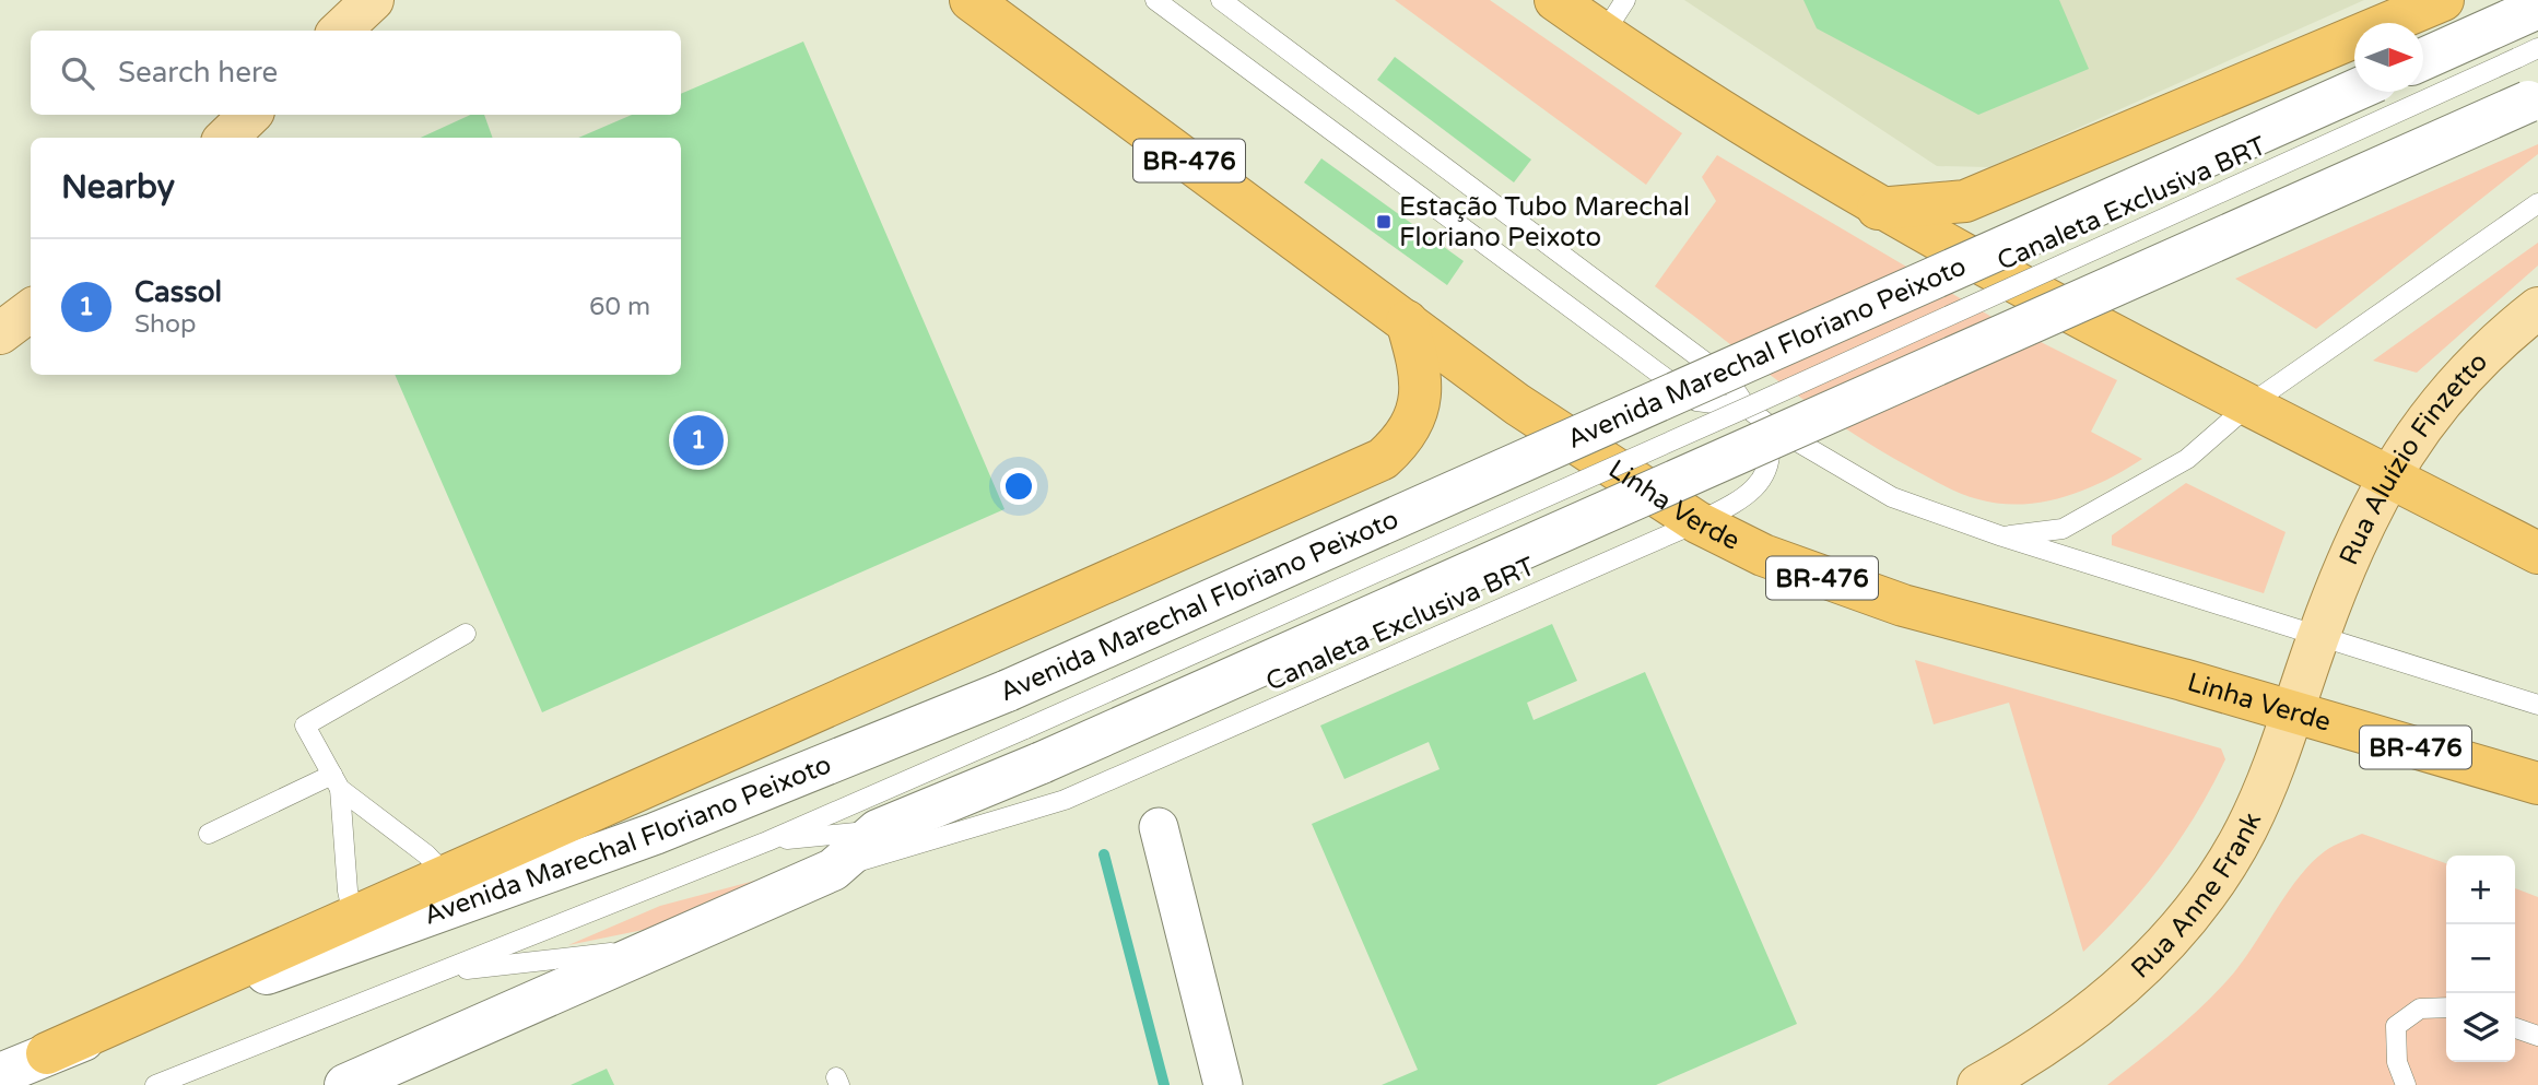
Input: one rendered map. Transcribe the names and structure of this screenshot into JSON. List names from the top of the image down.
{
  "streets": {
    "highway": ["BR-476", "Linha Verde"],
    "main road": ["Rua Aluízio Finzetto", "Rua Anne Frank"],
    "street": ["Avenida Marechal Floriano Peixoto"],
    "lane": ["Canaleta Exclusiva BRT"]
  },
  "crossings": [
    ["Canaleta Exclusiva BRT", "Linha Verde"],
    ["Rua Aluízio Finzetto", "Rua Anne Frank"],
    ["Linha Verde", "Rua Anne Frank"]
  ],
  "places": {
    "transit": ["Estação Tubo Marechal Floriano Peixoto"]
  },
  "north": "right",
  "page": {
    "search": "Search here",
    "heading": "Nearby",
    "list": [
      {
        "mark": "1",
        "name": "Cassol",
        "note": "Shop",
        "value": "60 m"
      }
    ],
    "pins": "1",
    "map_buttons": ["+", "−"]
  }
}
